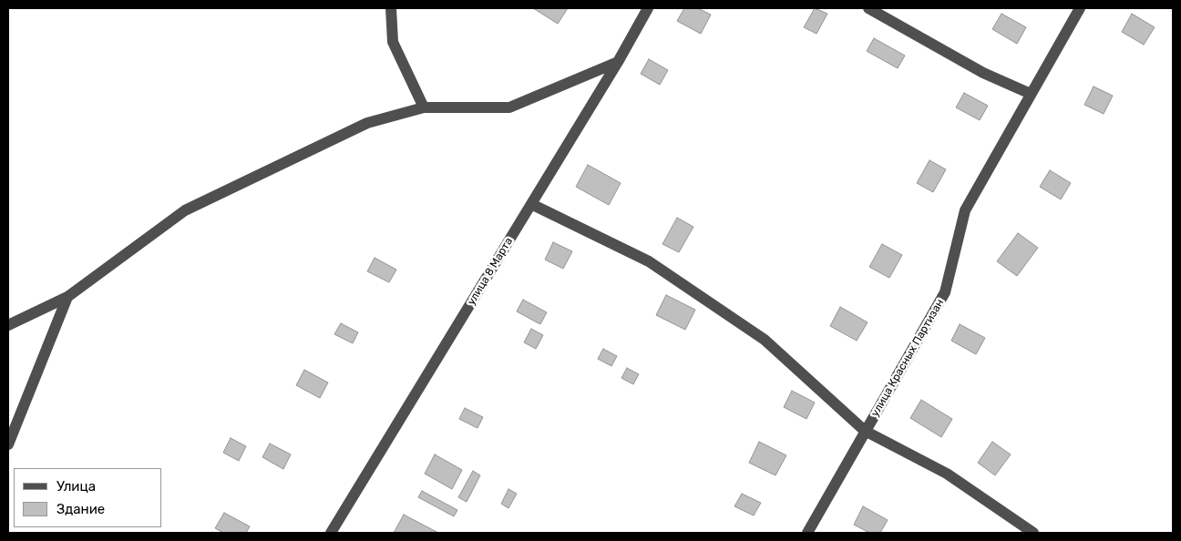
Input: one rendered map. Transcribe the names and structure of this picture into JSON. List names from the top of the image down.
{
  "streets": {
    "street": ["улица 8 Марта", "улица Красных Партизан"]
  },
  "legend": ["Улица", "Здание"]
}
